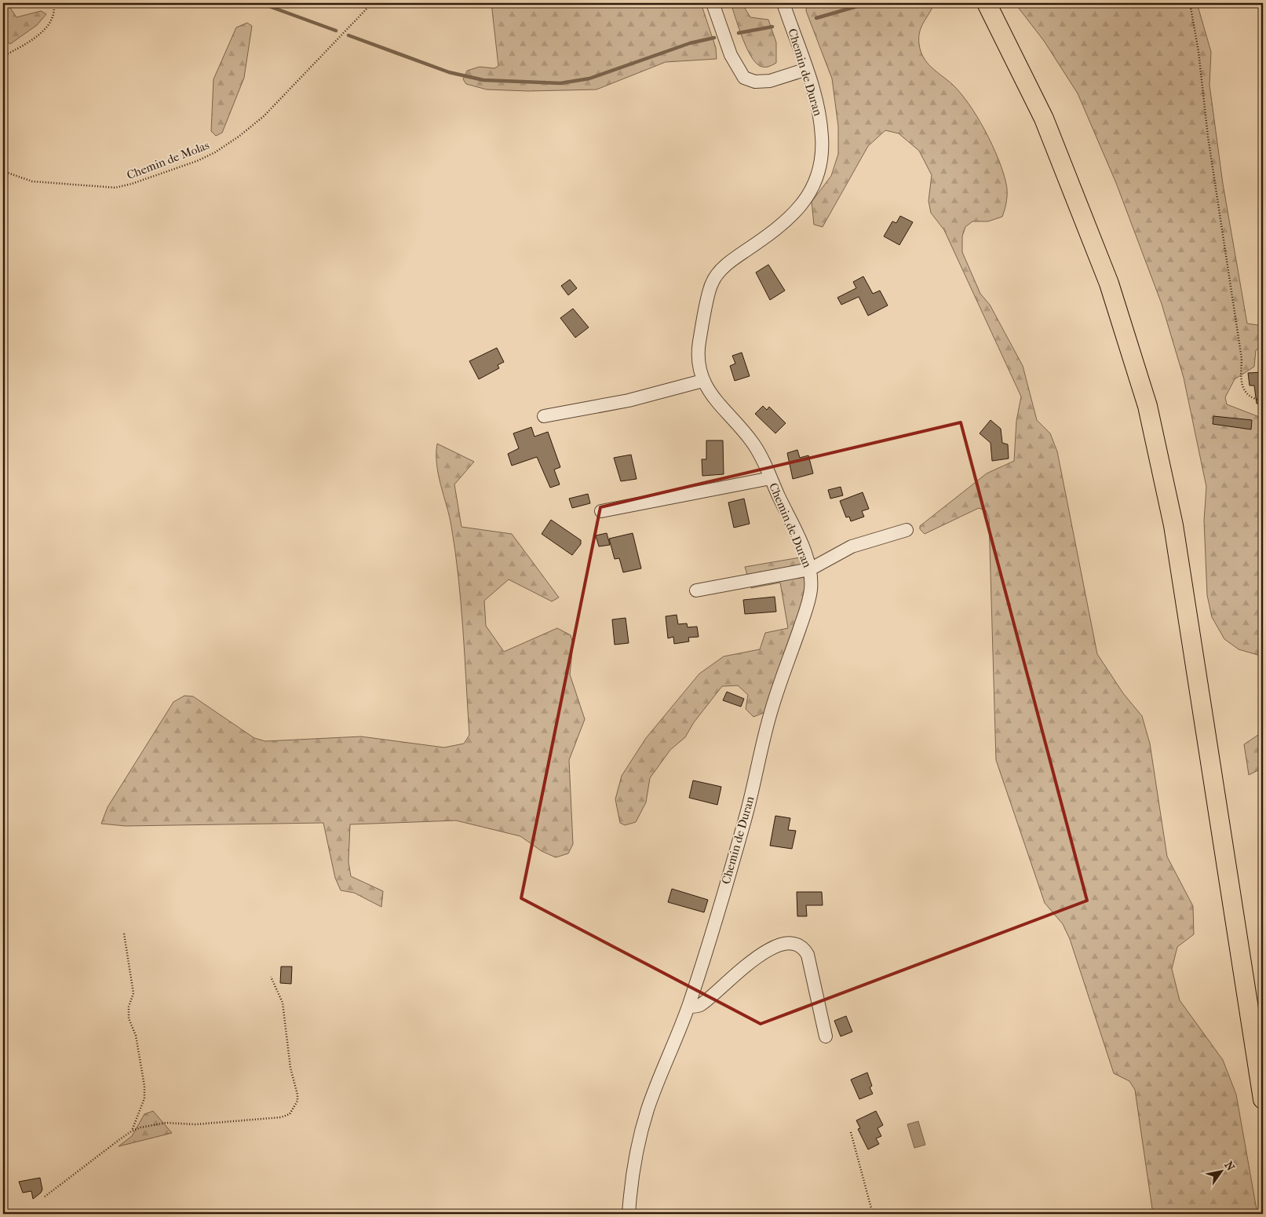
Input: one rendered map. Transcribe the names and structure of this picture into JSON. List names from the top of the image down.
{
  "streets": {
    "street": ["Chemin de Duran"],
    "path": ["Chemin de Molas"]
  },
  "north": "top right"
}
